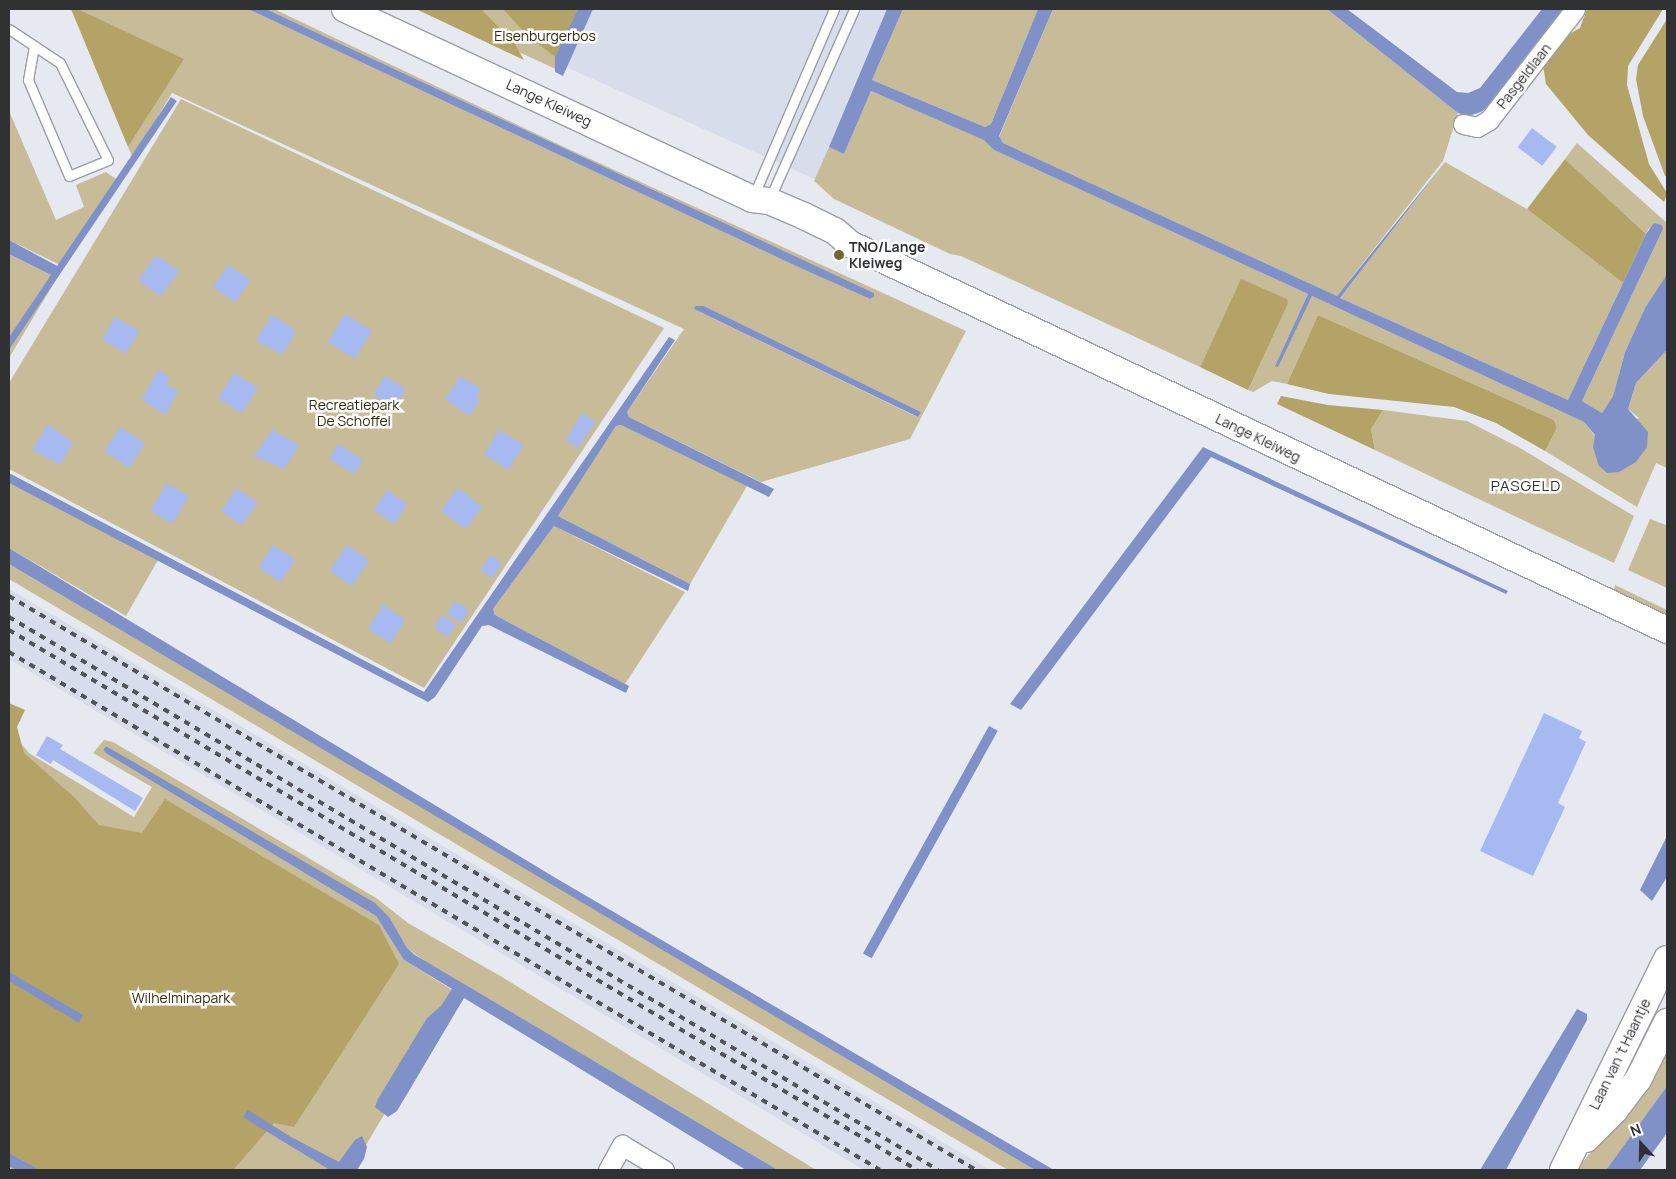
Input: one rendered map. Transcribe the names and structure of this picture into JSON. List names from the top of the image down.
{
  "streets": {
    "street": ["Pasgeldlaan", "Lange Kleiweg", "Laan van 't Haantje"]
  },
  "districts": ["PASGELD"],
  "parks": ["Elsenburgerbos", "Recreatiepark De Schoffel", "Wilhelminapark"],
  "places": ["TNO/Lange Kleiweg"],
  "north": "top"
}
